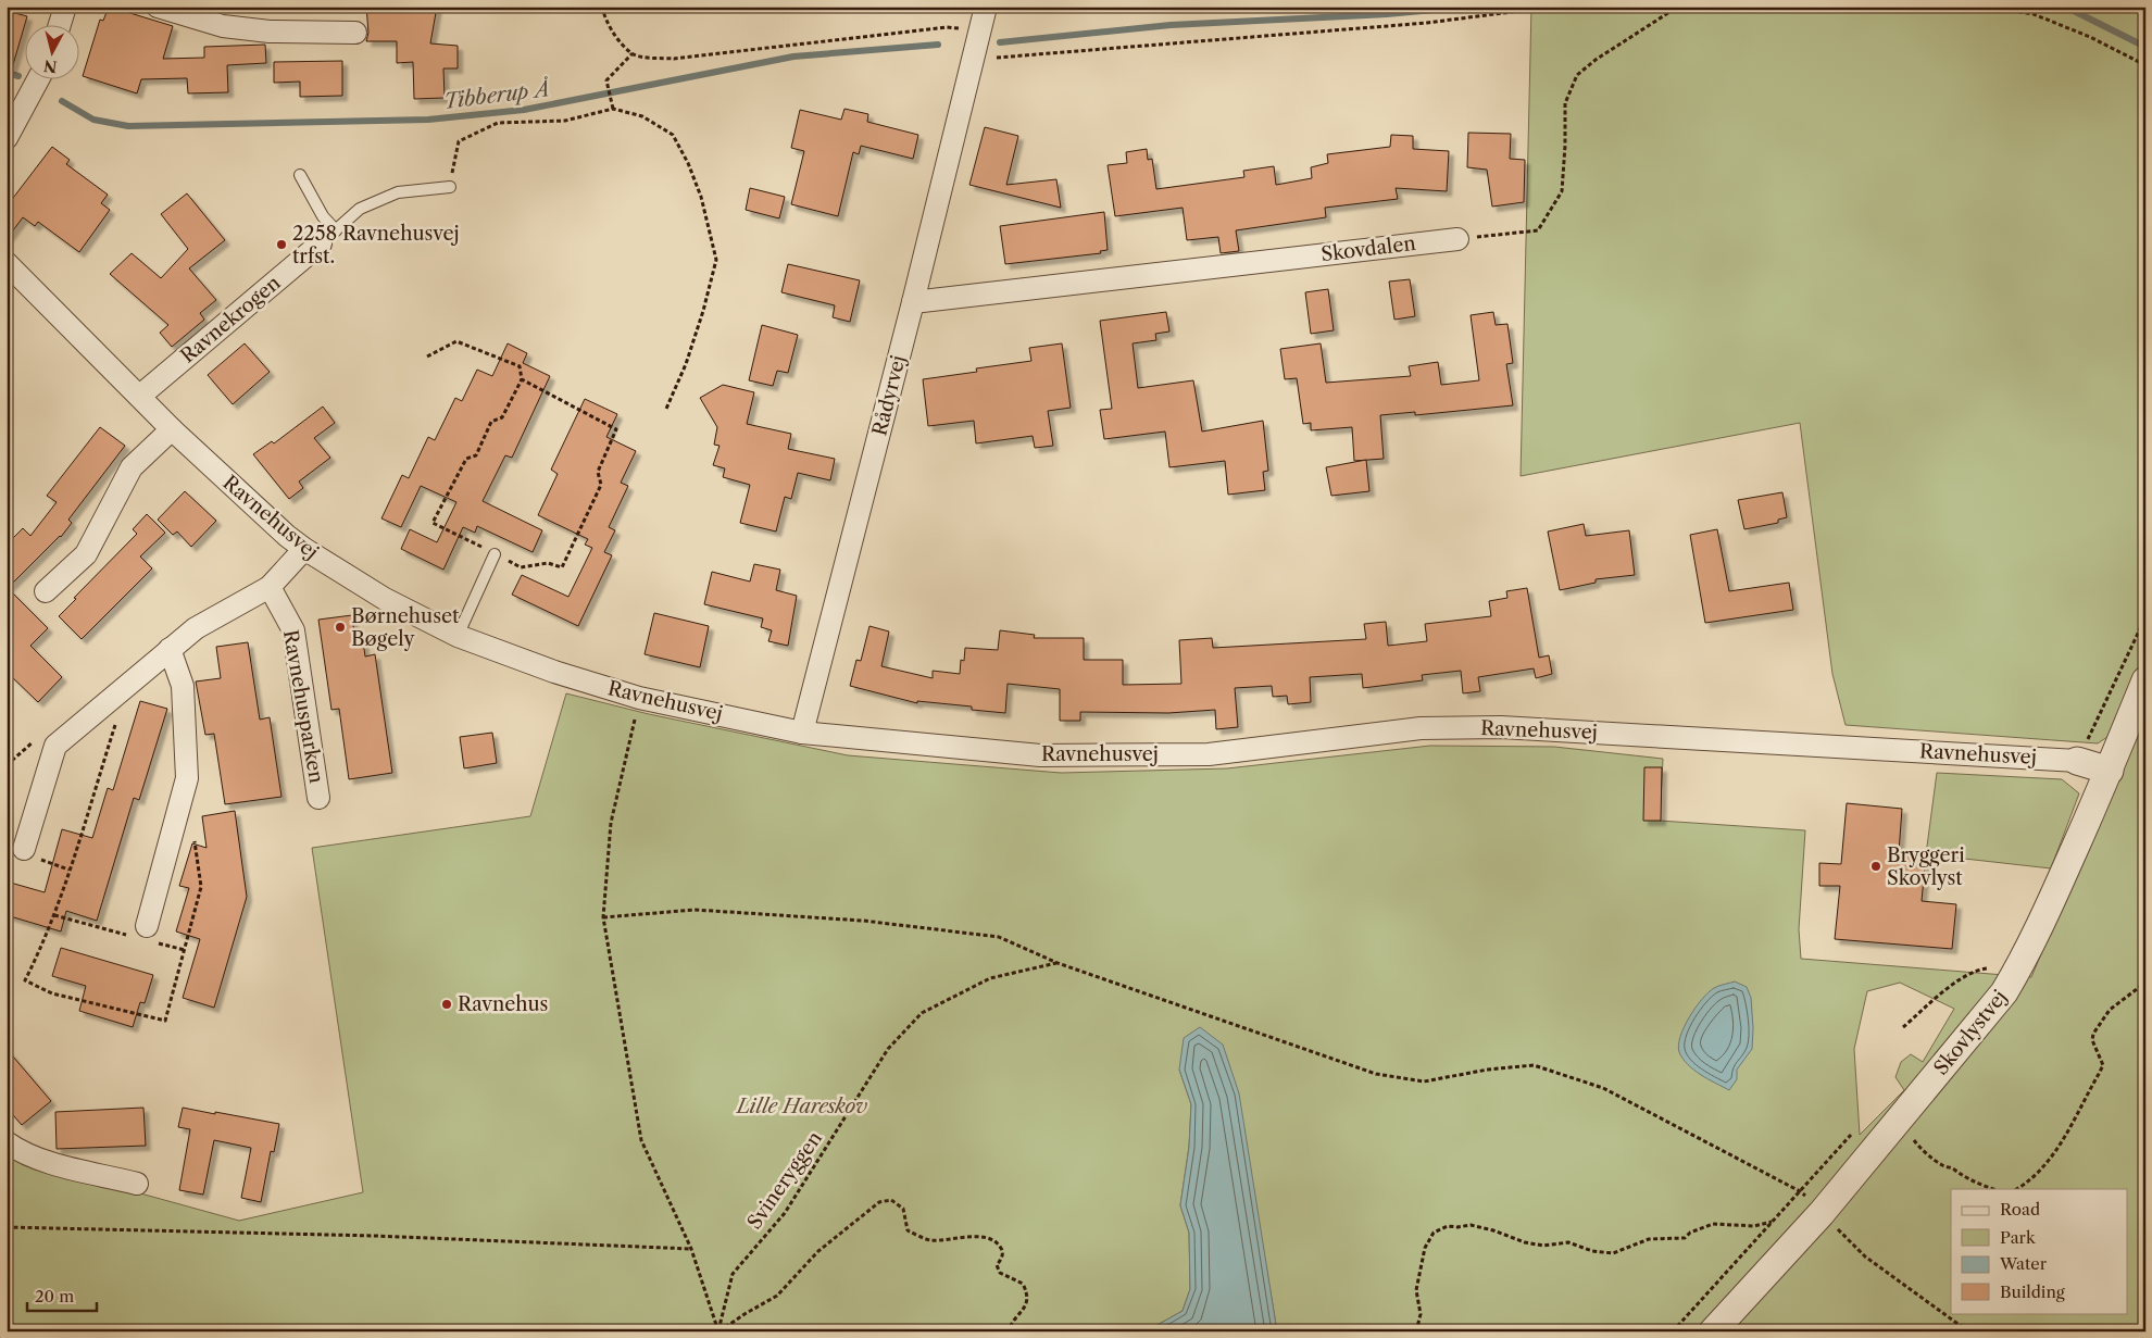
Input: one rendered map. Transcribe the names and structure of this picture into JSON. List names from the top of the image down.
{
  "streets": {
    "street": [
      "Skovdalen",
      "Ravnekrogen",
      "Rådyrvej",
      "Ravnehusvej",
      "Ravnehusparken",
      "Skovlystvej"
    ],
    "path": ["Svineryggen"]
  },
  "crossings": [
    ["Skovdalen", "Rådyrvej"],
    ["Ravnekrogen", "Ravnehusvej"],
    ["Rådyrvej", "Ravnehusvej"],
    ["Ravnehusvej", "Skovlystvej"]
  ],
  "water": ["Tibberup Å"],
  "parks": ["Lille Hareskov"],
  "places": [
    "2258 Ravnehusvej trfst.",
    "Børnehuset Bøgely",
    "Bryggeri Skovlyst",
    "Ravnehus"
  ],
  "legend": [
    "Road",
    "Park",
    "Water",
    "Building"
  ],
  "scale_bar": "20 m",
  "north": "bottom"
}
